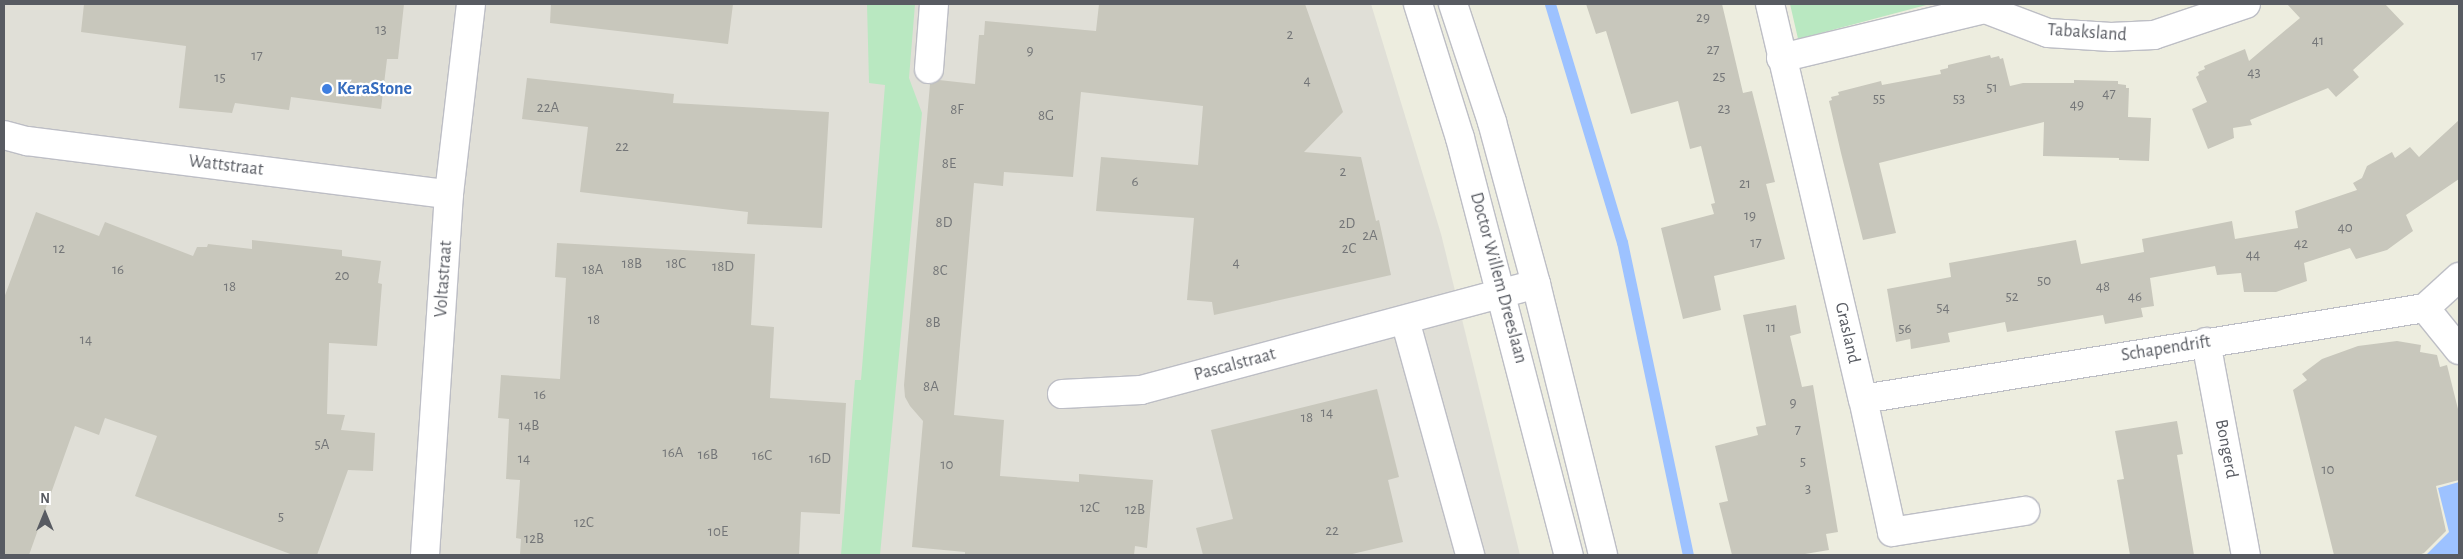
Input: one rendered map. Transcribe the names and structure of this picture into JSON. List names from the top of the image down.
{
  "streets": {
    "street": [
      "Tabaksland",
      "Wattstraat",
      "Doctor Willem Dreeslaan",
      "Voltastraat",
      "Grasland",
      "Schapendrift",
      "Pascalstraat",
      "Bongerd"
    ]
  },
  "crossings": [
    ["Tabaksland", "Grasland"],
    ["Wattstraat", "Voltastraat"],
    ["Doctor Willem Dreeslaan", "Pascalstraat"],
    ["Grasland", "Schapendrift"],
    ["Schapendrift", "Bongerd"]
  ],
  "places": ["KeraStone"],
  "house_numbers": [
    "29",
    "13",
    "2",
    "41",
    "27",
    "9",
    "17",
    "43",
    "25",
    "15",
    "4",
    "51",
    "47",
    "55",
    "53",
    "49",
    "22A",
    "23",
    "8F",
    "8G",
    "22",
    "8E",
    "2",
    "6",
    "21",
    "19",
    "8D",
    "2D",
    "40",
    "2A",
    "17",
    "42",
    "12",
    "2C",
    "44",
    "4",
    "18B",
    "18C",
    "18D",
    "16",
    "18A",
    "8C",
    "20",
    "50",
    "18",
    "48",
    "52",
    "46",
    "54",
    "18",
    "8B",
    "11",
    "56",
    "14",
    "8A",
    "16",
    "9",
    "14",
    "18",
    "14B",
    "7",
    "5A",
    "16A",
    "16B",
    "16C",
    "14",
    "16D",
    "5",
    "10",
    "10",
    "3",
    "12C",
    "12B",
    "5",
    "12C",
    "22",
    "10E",
    "12B"
  ],
  "north": "top"
}
